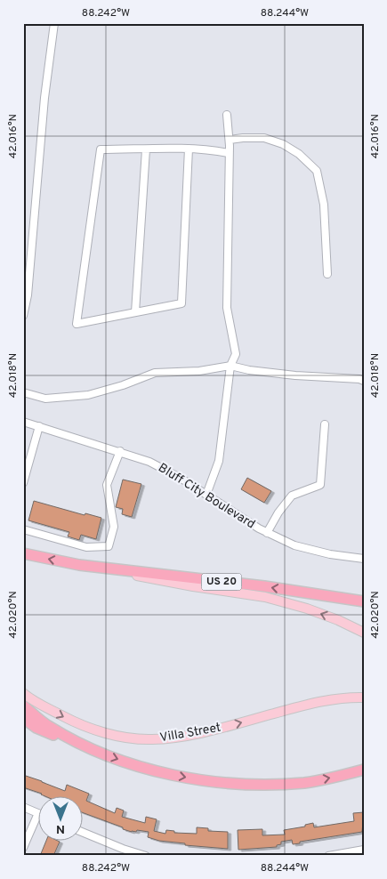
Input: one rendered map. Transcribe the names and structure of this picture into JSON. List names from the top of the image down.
{
  "streets": {
    "highway": ["US 20"],
    "main road": ["Villa Street"],
    "street": ["Bluff City Boulevard"]
  },
  "one_way": ["Villa Street"],
  "north": "bottom",
  "coordinates": [
    "88.242°W",
    "88.244°W",
    "42.016°N",
    "42.018°N",
    "42.020°N"
  ]
}
